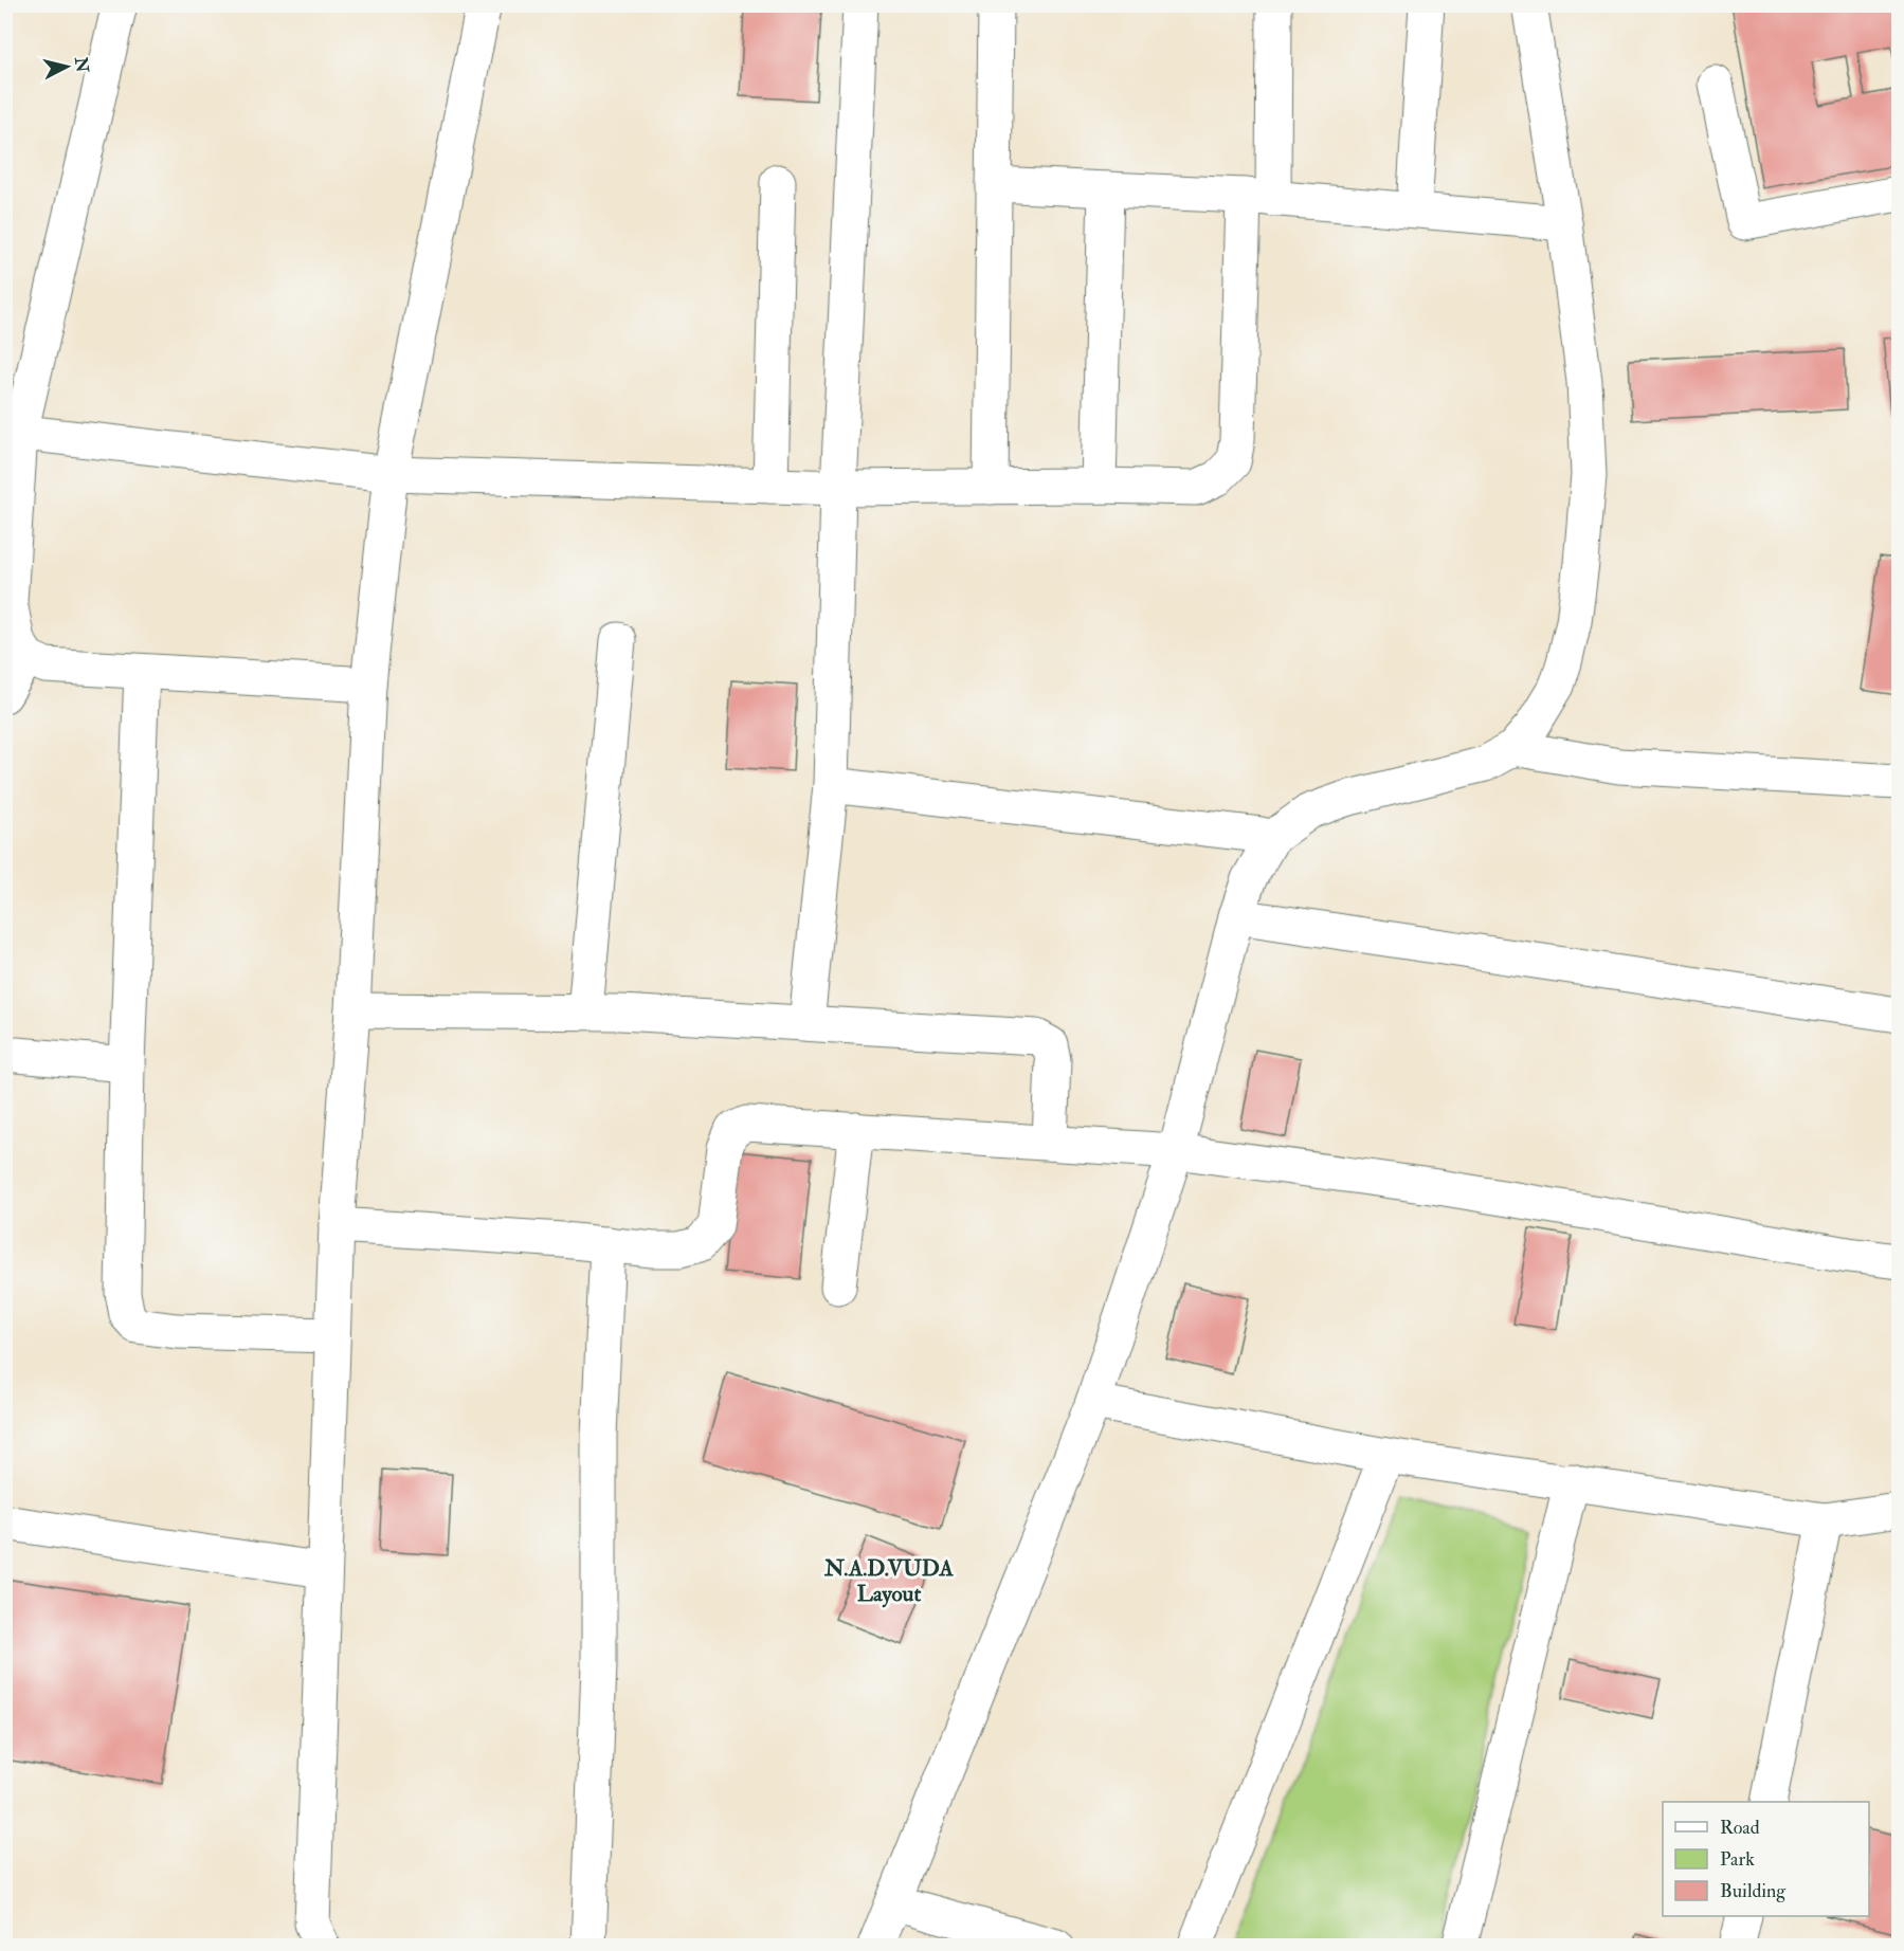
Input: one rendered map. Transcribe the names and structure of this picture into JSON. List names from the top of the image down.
{
  "districts": ["N.A.D.VUDA Layout"],
  "legend": ["Road", "Park", "Building"],
  "north": "right"
}
